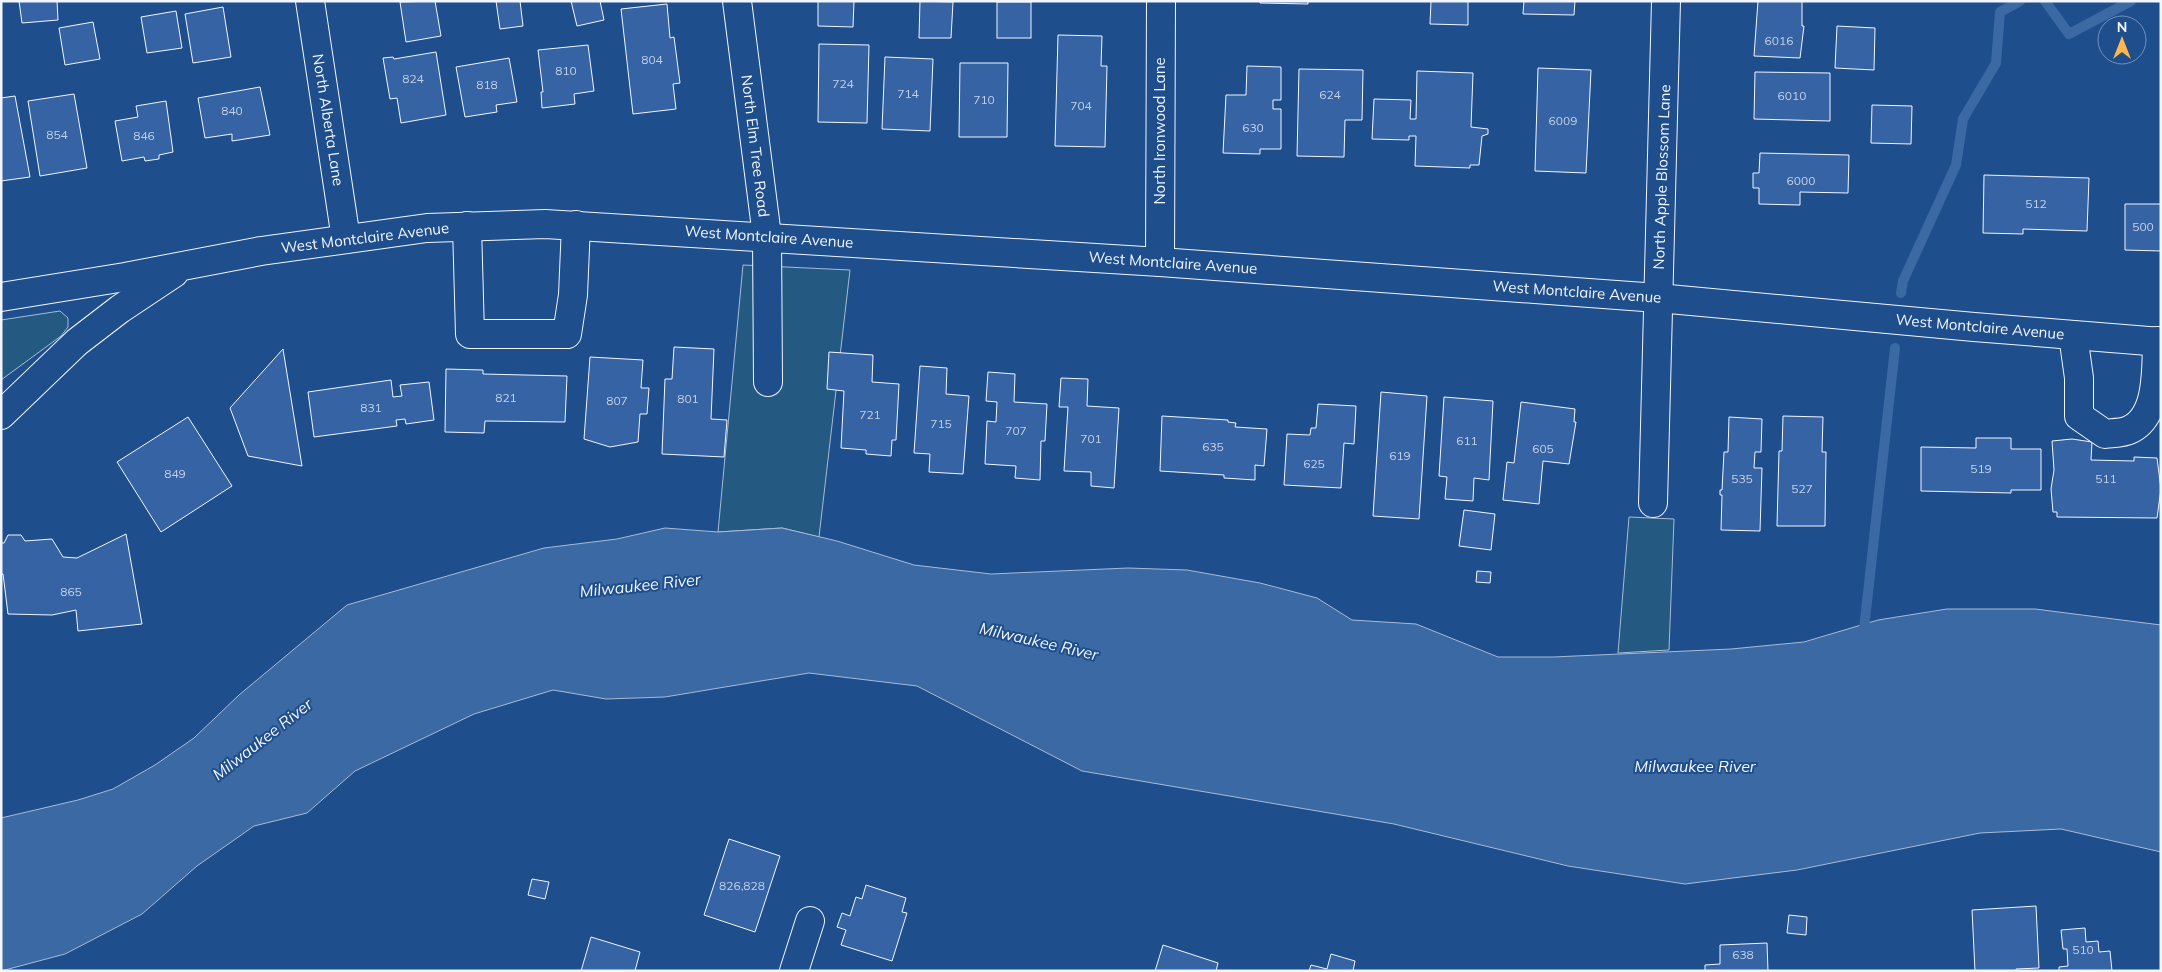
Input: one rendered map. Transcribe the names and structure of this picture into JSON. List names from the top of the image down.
{
  "streets": {
    "street": [
      "North Alberta Lane",
      "North Ironwood Lane",
      "North Elm Tree Road",
      "North Apple Blossom Lane",
      "West Montclaire Avenue"
    ]
  },
  "crossings": [
    ["North Alberta Lane", "West Montclaire Avenue"],
    ["North Ironwood Lane", "West Montclaire Avenue"],
    ["North Elm Tree Road", "West Montclaire Avenue"],
    ["North Apple Blossom Lane", "West Montclaire Avenue"]
  ],
  "water": ["Milwaukee River"],
  "house_numbers": [
    "6016",
    "804",
    "810",
    "824",
    "724",
    "818",
    "714",
    "624",
    "6010",
    "710",
    "704",
    "840",
    "6009",
    "630",
    "854",
    "846",
    "6000",
    "512",
    "500",
    "821",
    "801",
    "807",
    "831",
    "721",
    "715",
    "707",
    "701",
    "611",
    "635",
    "605",
    "619",
    "625",
    "519",
    "849",
    "535",
    "511",
    "527",
    "865",
    "826,828",
    "510",
    "638"
  ],
  "north": "top"
}
